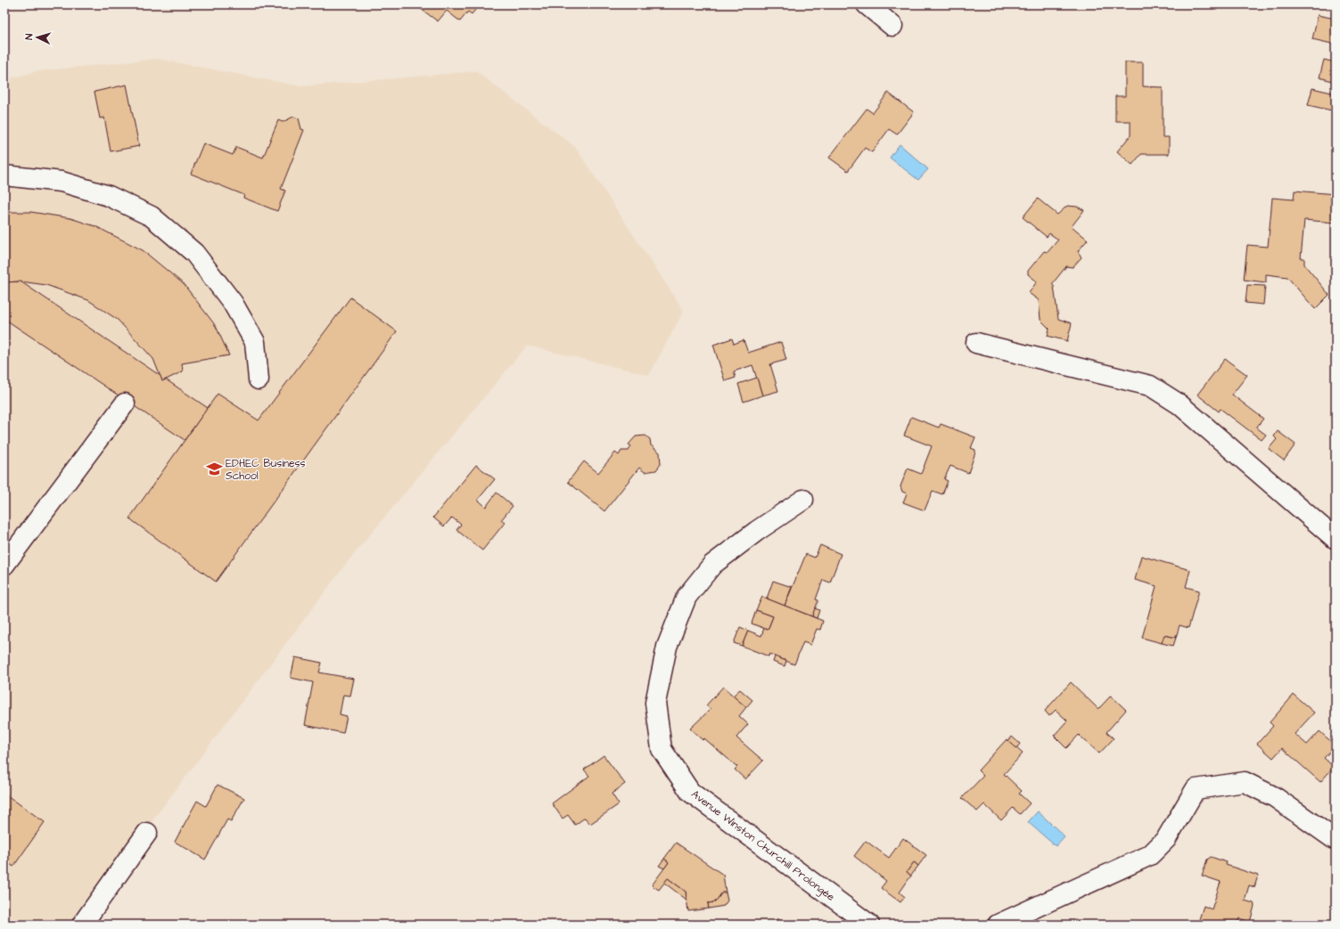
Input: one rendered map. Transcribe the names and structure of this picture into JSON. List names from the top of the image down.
{
  "streets": {
    "street": ["Avenue Winston Churchill Prolongée"]
  },
  "places": {
    "school or university": ["EDHEC Business School"]
  },
  "north": "left"
}
